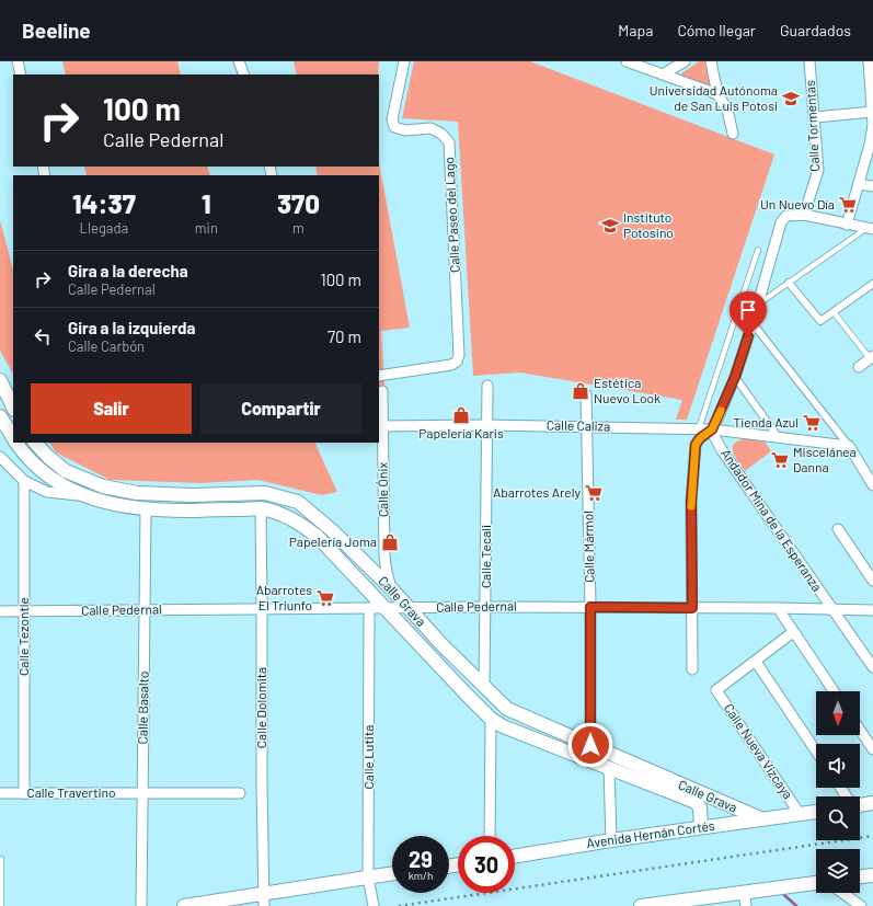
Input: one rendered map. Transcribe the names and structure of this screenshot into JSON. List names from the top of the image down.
{
  "streets": {
    "main road": ["Calle Grava", "Avenida Hernán Cortés"],
    "street": [
      "Calle Tormentas",
      "Calle Paseo del Lago",
      "Calle Caliza",
      "Calle Ónix",
      "Andador Mina de la Esperanza",
      "Calle Mármol",
      "Calle Tecali",
      "Calle Pedernal",
      "Calle Tezontle",
      "Calle Basalto",
      "Calle Dolomita",
      "Calle Nueva Vizcaya",
      "Calle Lutita",
      "Calle Travertino"
    ]
  },
  "crossings": [
    ["Calle Caliza", "Calle Ónix"],
    ["Calle Caliza", "Andador Mina de la Esperanza"],
    ["Calle Caliza", "Calle Mármol"],
    ["Calle Caliza", "Calle Tecali"],
    ["Calle Ónix", "Calle Grava"],
    ["Andador Mina de la Esperanza", "Calle Pedernal"],
    ["Calle Mármol", "Calle Grava"],
    ["Calle Mármol", "Calle Pedernal"],
    ["Calle Tecali", "Calle Grava"],
    ["Calle Tecali", "Calle Pedernal"],
    ["Calle Grava", "Calle Pedernal"],
    ["Calle Grava", "Calle Basalto"],
    ["Calle Grava", "Calle Dolomita"],
    ["Calle Grava", "Avenida Hernán Cortés"],
    ["Calle Pedernal", "Calle Tezontle"],
    ["Calle Pedernal", "Calle Basalto"],
    ["Calle Pedernal", "Calle Dolomita"],
    ["Calle Pedernal", "Calle Lutita"],
    ["Calle Tezontle", "Calle Travertino"],
    ["Calle Basalto", "Calle Travertino"],
    ["Calle Nueva Vizcaya", "Avenida Hernán Cortés"]
  ],
  "places": {
    "school or university": ["Universidad Autónoma de San Luis Potosi", "Instituto Potosino"],
    "supermarket": [
      "Un Nuevo Día",
      "Tienda Azul",
      "Miscelánea Danna",
      "Abarrotes Arely",
      "Abarrotes El Triunfo"
    ],
    "shop": ["Estética Nuevo Look", "Papelería Karis", "Papelería Joma"]
  },
  "north": "bottom",
  "page": {
    "header": "Beeline",
    "nav": ["Mapa", "Cómo llegar", "Guardados"],
    "turn": ["100 m", "Calle Pedernal"],
    "eta": [
      "14:37",
      "Llegada",
      "1",
      "min",
      "370",
      "m"
    ],
    "list": [
      {
        "name": "Gira a la derecha",
        "note": "Calle Pedernal",
        "value": "100 m"
      },
      {
        "name": "Gira a la izquierda",
        "note": "Calle Carbón",
        "value": "70 m"
      }
    ],
    "buttons": ["Salir", "Compartir"],
    "speed": "29 km/h",
    "limit": "30"
  }
}
